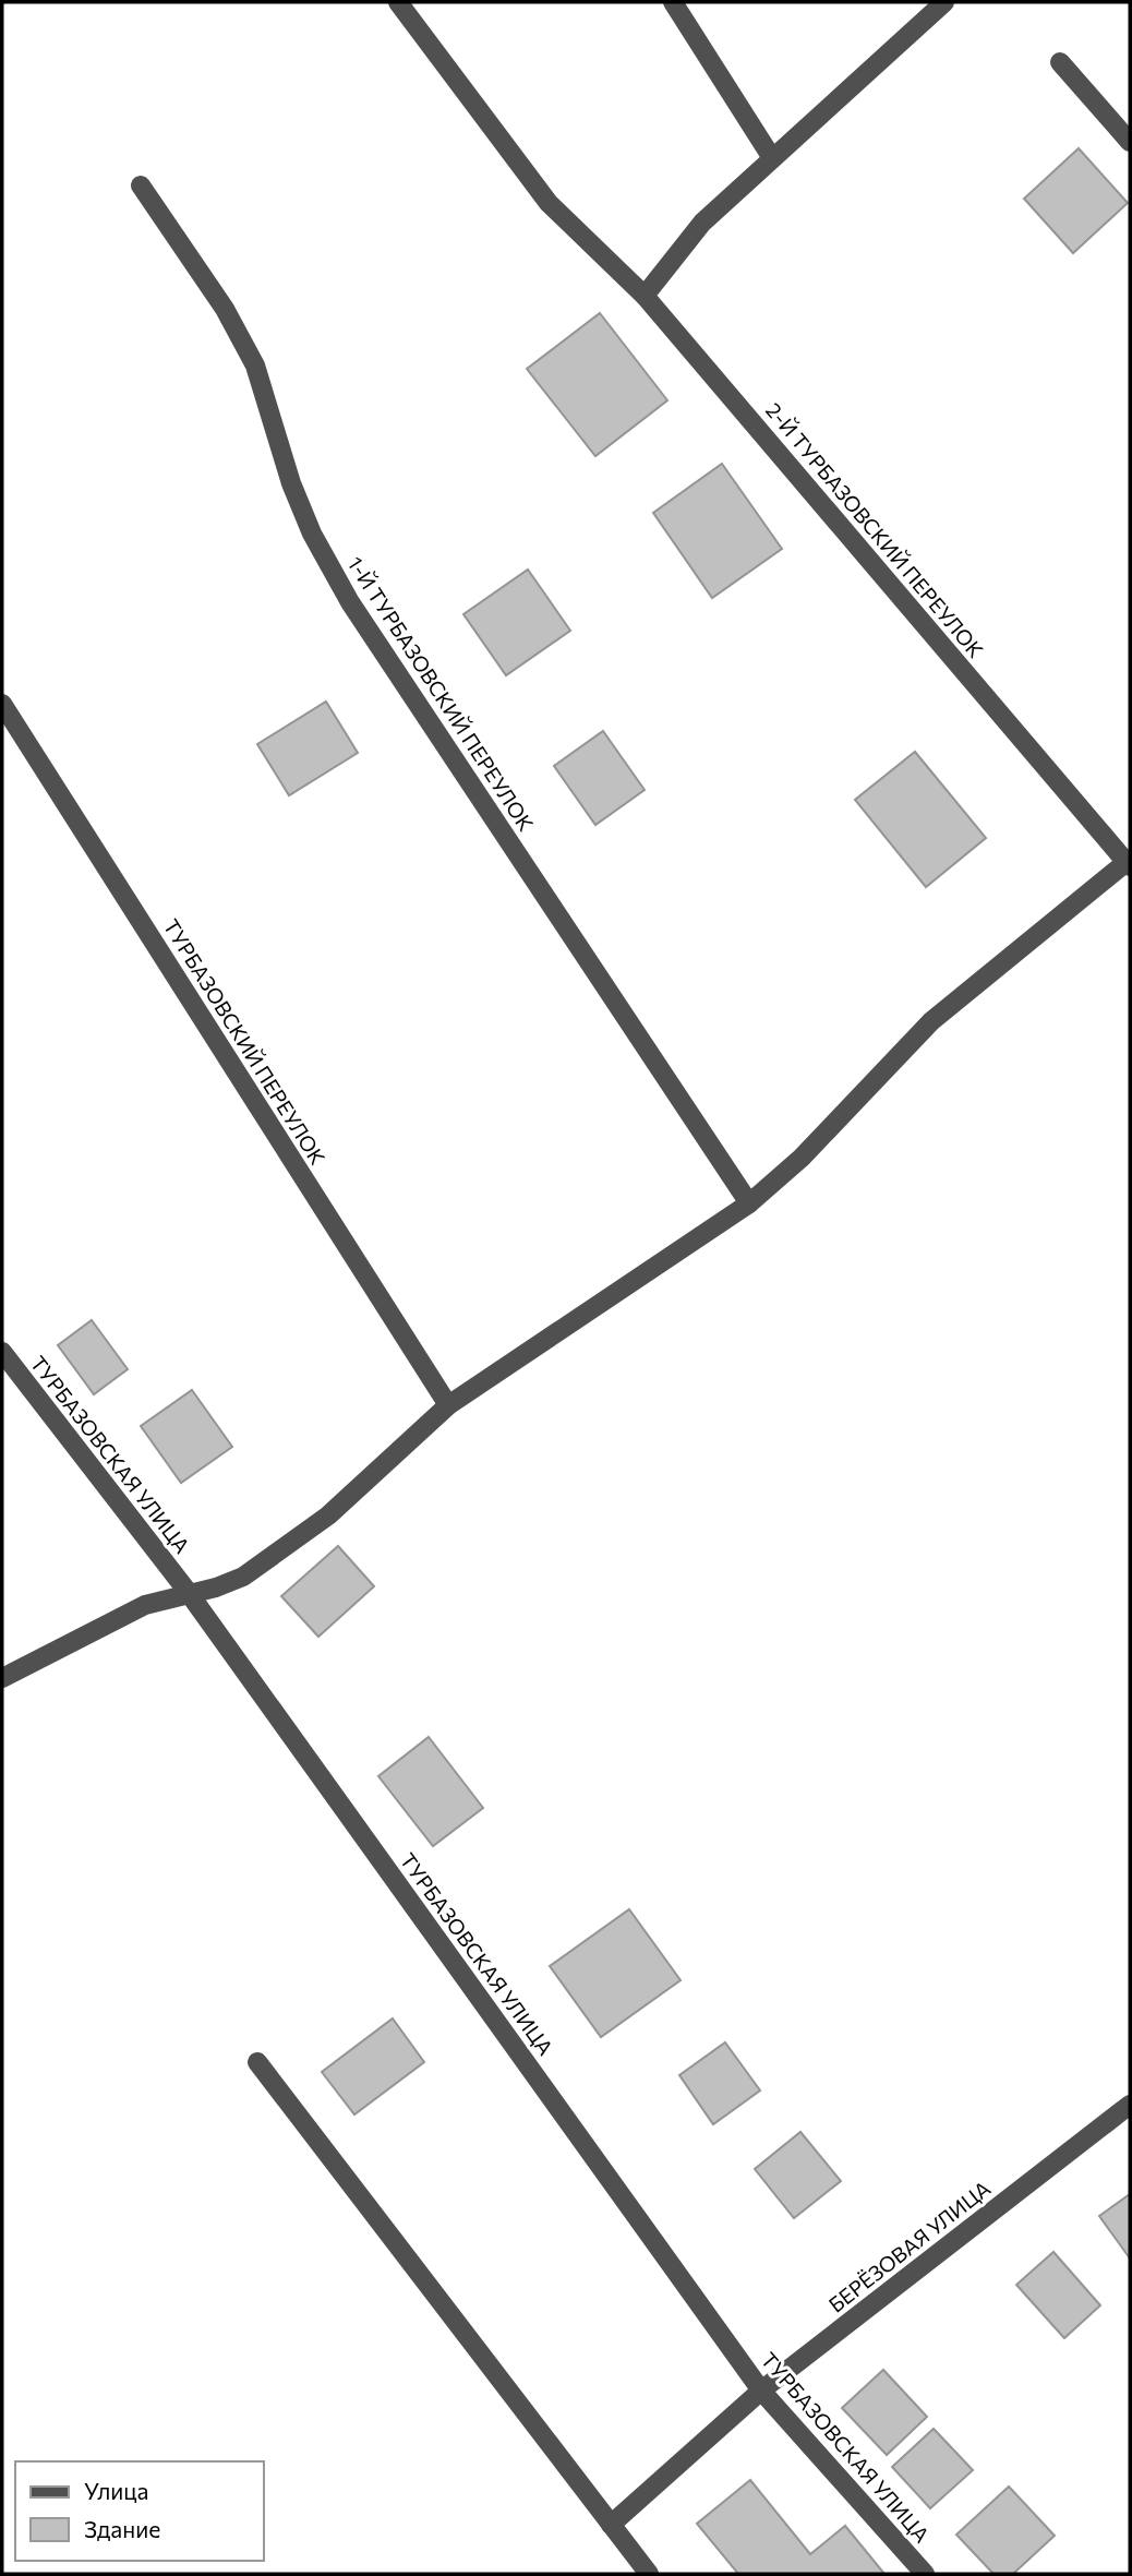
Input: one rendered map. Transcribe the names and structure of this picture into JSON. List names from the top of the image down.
{
  "streets": {
    "street": [
      "2-Й ТУРБАЗОВСКИЙ ПЕРЕУЛОК",
      "1-Й ТУРБАЗОВСКИЙ ПЕРЕУЛОК",
      "ТУРБАЗОВСКИЙ ПЕРЕУЛОК",
      "ТУРБАЗОВСКАЯ УЛИЦА",
      "БЕРЁЗОВАЯ УЛИЦА"
    ]
  },
  "crossings": [
    ["ТУРБАЗОВСКАЯ УЛИЦА", "БЕРЁЗОВАЯ УЛИЦА"]
  ],
  "legend": ["Улица", "Здание"]
}
